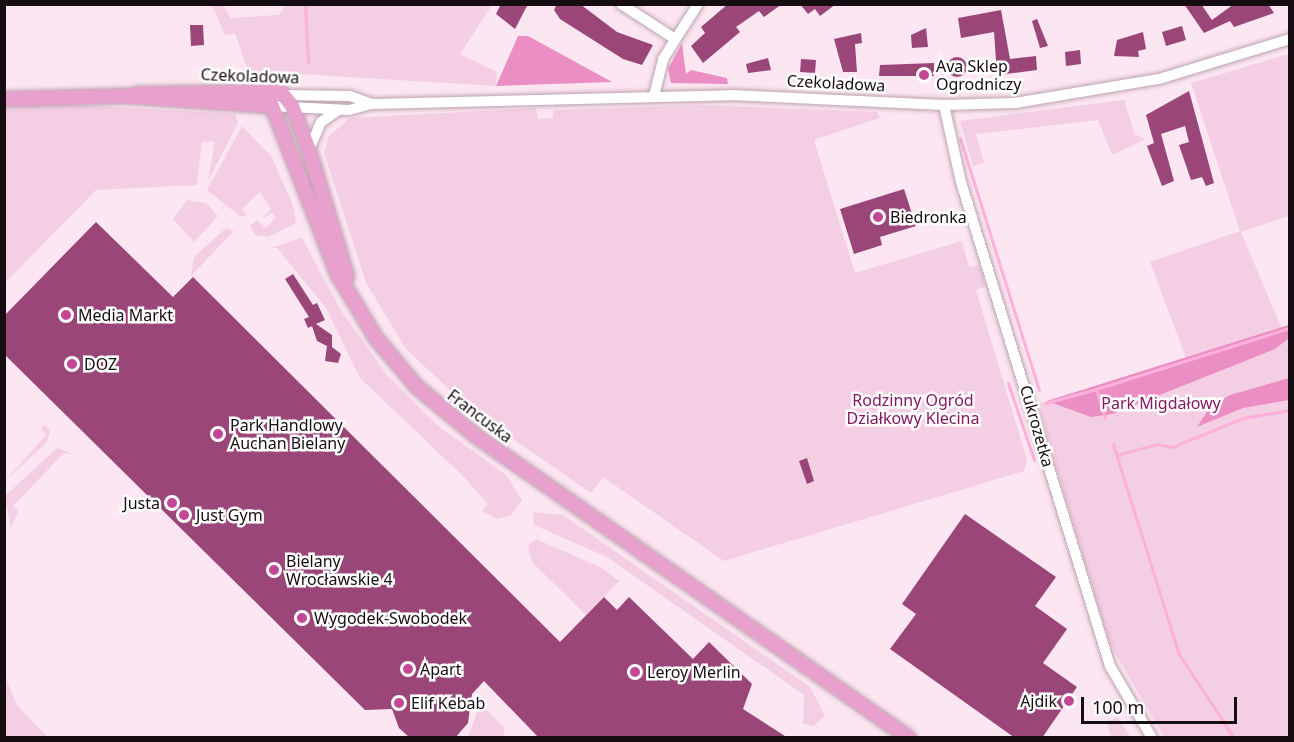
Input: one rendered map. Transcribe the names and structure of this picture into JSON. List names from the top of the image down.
{
  "streets": {
    "main road": ["Czekoladowa", "Francuska"],
    "street": ["Cukrozetka"]
  },
  "crossings": [
    ["Czekoladowa", "Cukrozetka"]
  ],
  "parks": ["Rodzinny Ogród Działkowy Klecina", "Park Migdałowy"],
  "places": [
    "Ava Sklep Ogrodniczy",
    "Biedronka",
    "Media Markt",
    "DOZ",
    "Park Handlowy Auchan Bielany",
    "Justa",
    "Just Gym",
    "Bielany Wrocławskie 4",
    "Wygodek-Swobodek",
    "Apart",
    "Leroy Merlin",
    "Ajdik",
    "Elif Kebab"
  ],
  "scale_bar": "100 m"
}
